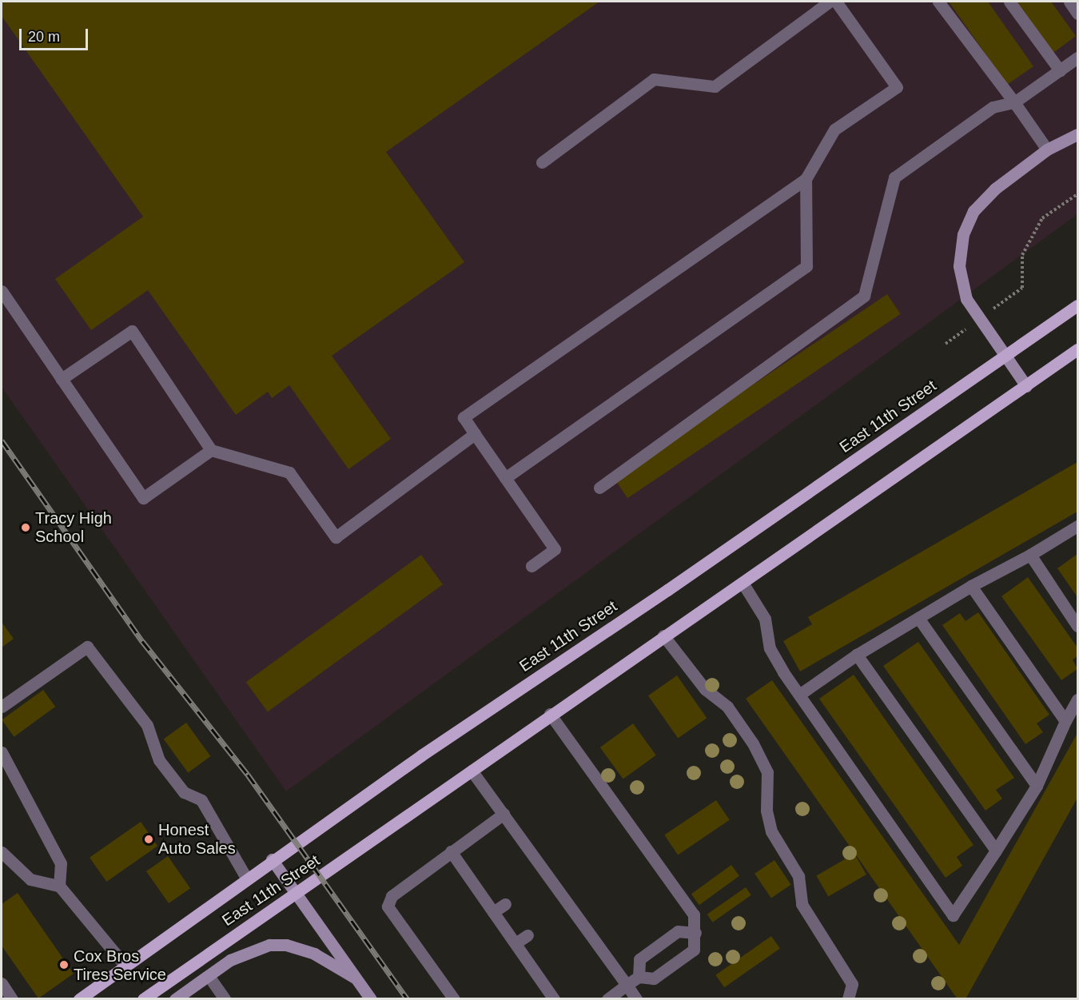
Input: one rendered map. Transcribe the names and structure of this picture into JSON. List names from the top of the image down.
{
  "streets": {
    "main road": ["East 11th Street"]
  },
  "places": ["Tracy High School", "Honest Auto Sales", "Cox Bros Tires Service"],
  "scale_bar": "20 m"
}
